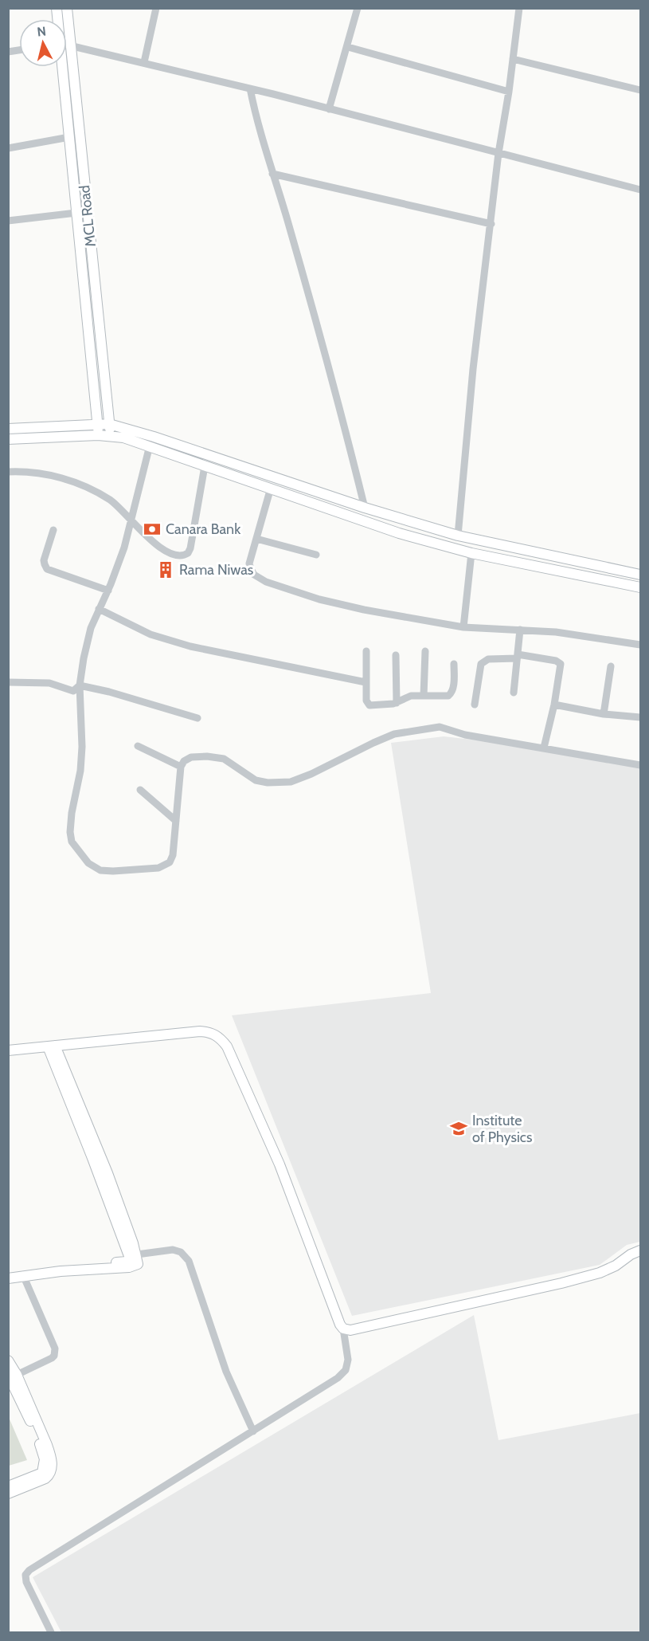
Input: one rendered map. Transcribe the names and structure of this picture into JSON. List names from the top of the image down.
{
  "streets": {
    "street": ["MCL Road"]
  },
  "places": {
    "bank": ["Canara Bank"],
    "building": ["Rama Niwas"],
    "school or university": ["Institute of Physics"]
  },
  "north": "top"
}
